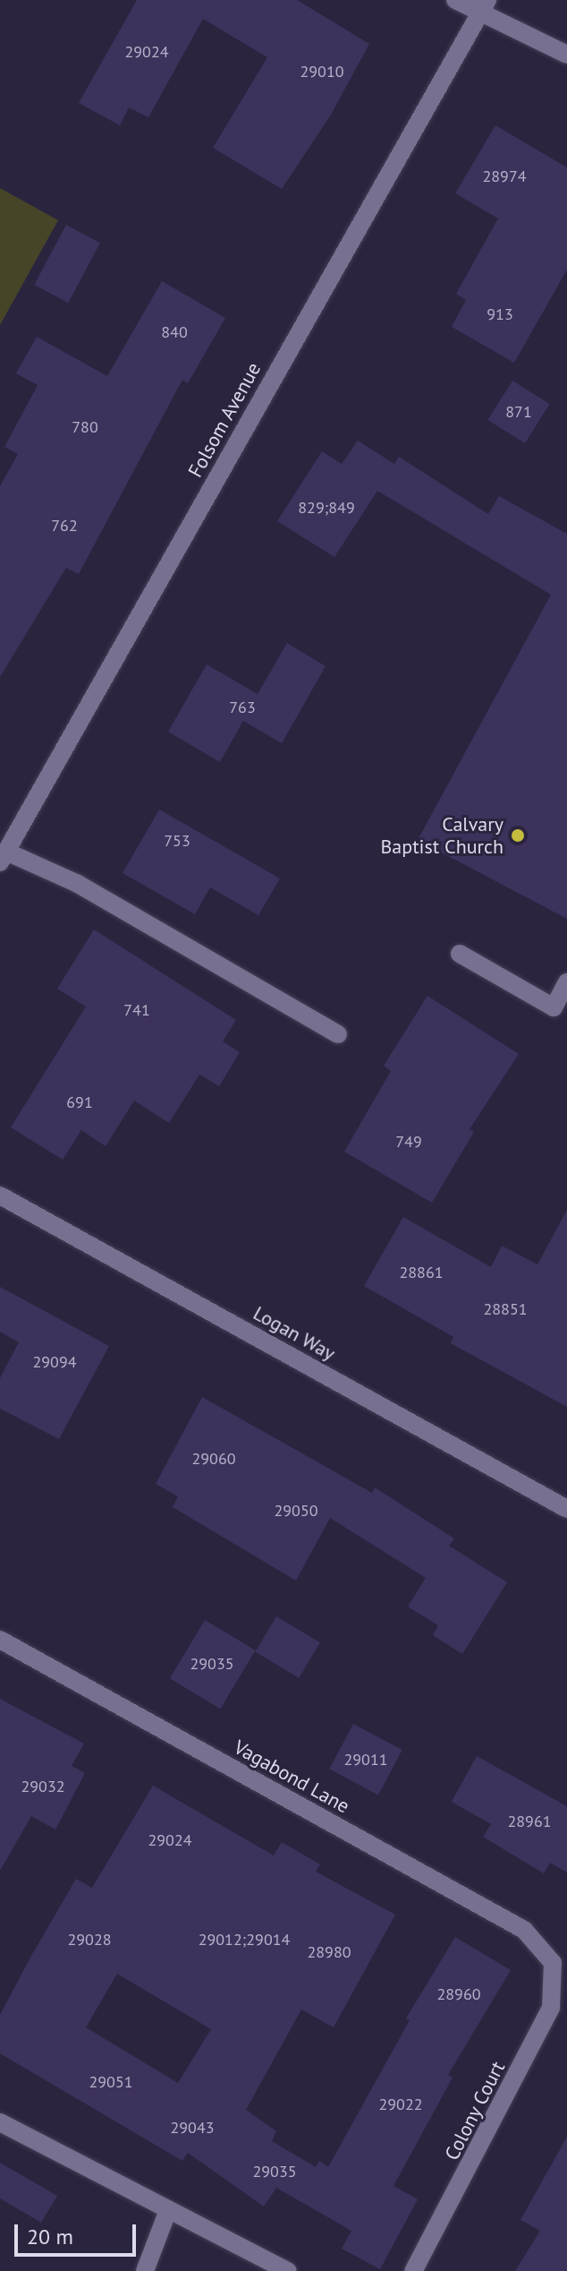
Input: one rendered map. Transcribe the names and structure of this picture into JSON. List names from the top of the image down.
{
  "streets": {
    "street": [
      "Folsom Avenue",
      "Logan Way",
      "Vagabond Lane",
      "Colony Court"
    ]
  },
  "crossings": [
    ["Vagabond Lane", "Colony Court"]
  ],
  "places": ["Calvary Baptist Church"],
  "house_numbers": [
    "29024",
    "29010",
    "28974",
    "913",
    "840",
    "871",
    "780",
    "829;849",
    "762",
    "763",
    "753",
    "741",
    "691",
    "749",
    "28861",
    "28851",
    "29094",
    "29060",
    "29050",
    "29035",
    "29011",
    "29032",
    "28961",
    "29024",
    "29028",
    "29012;29014",
    "28980",
    "28960",
    "29051",
    "29022",
    "29043",
    "29035"
  ],
  "scale_bar": "20 m"
}
